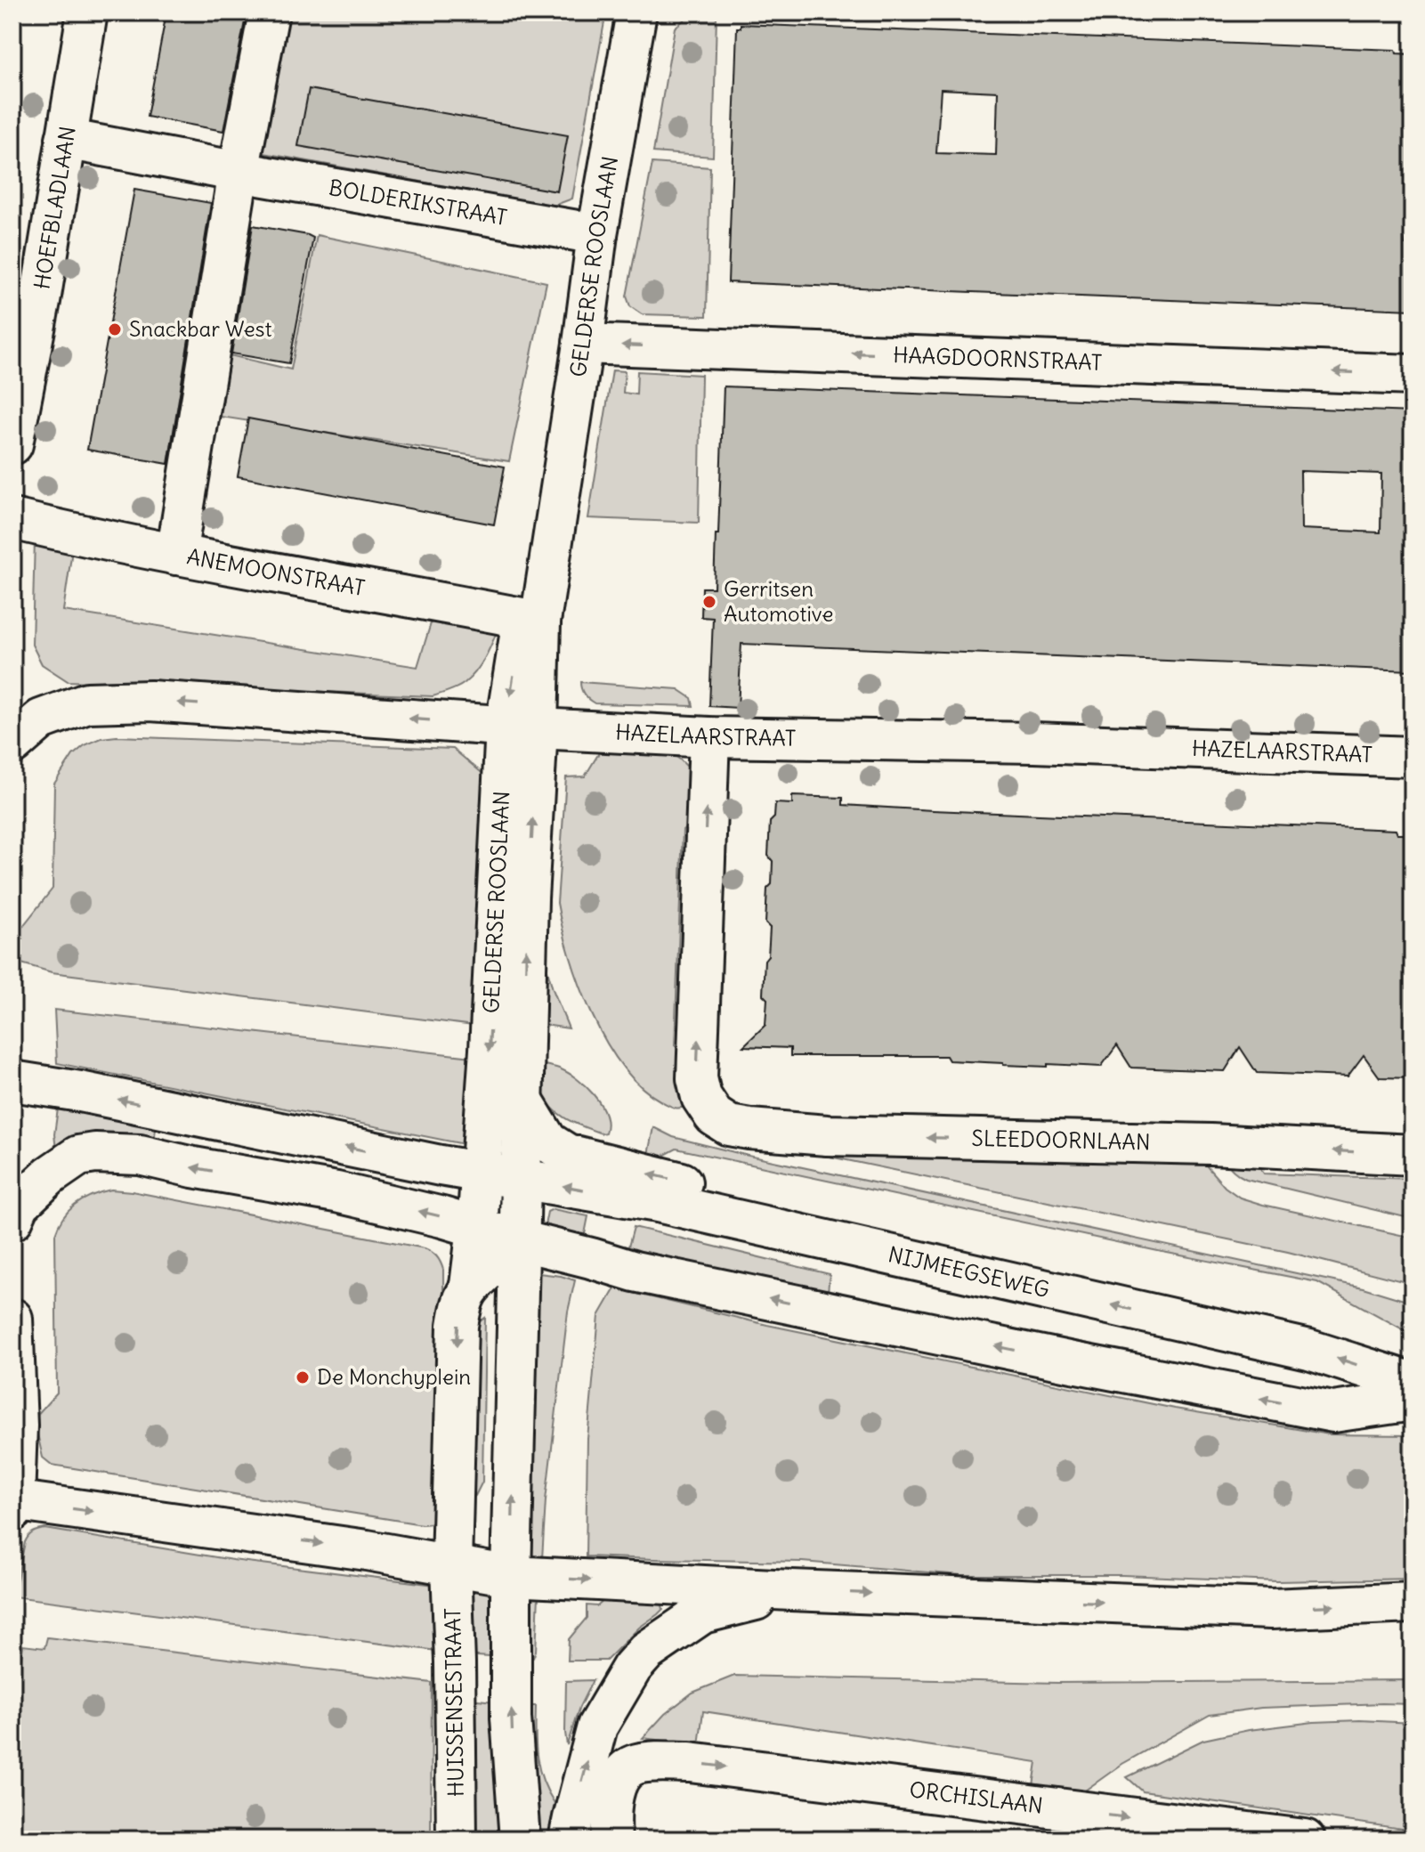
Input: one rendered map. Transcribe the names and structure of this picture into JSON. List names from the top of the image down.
{
  "streets": {
    "street": [
      "BOLDERIKSTRAAT",
      "HOEFBLADLAAN",
      "GELDERSE ROOSLAAN",
      "HAAGDOORNSTRAAT",
      "ANEMOONSTRAAT",
      "HAZELAARSTRAAT",
      "SLEEDOORNLAAN",
      "NIJMEEGSEWEG",
      "HUISSENSESTRAAT",
      "ORCHISLAAN"
    ]
  },
  "crossings": [
    ["BOLDERIKSTRAAT", "HOEFBLADLAAN"],
    ["BOLDERIKSTRAAT", "GELDERSE ROOSLAAN"],
    ["GELDERSE ROOSLAAN", "HAAGDOORNSTRAAT"],
    ["GELDERSE ROOSLAAN", "ANEMOONSTRAAT"],
    ["GELDERSE ROOSLAAN", "HAZELAARSTRAAT"],
    ["GELDERSE ROOSLAAN", "NIJMEEGSEWEG"],
    ["HAZELAARSTRAAT", "SLEEDOORNLAAN"]
  ],
  "one_way": ["HAAGDOORNSTRAAT", "HAZELAARSTRAAT"],
  "places": ["Snackbar West", "Gerritsen Automotive", "De Monchyplein"]
}
